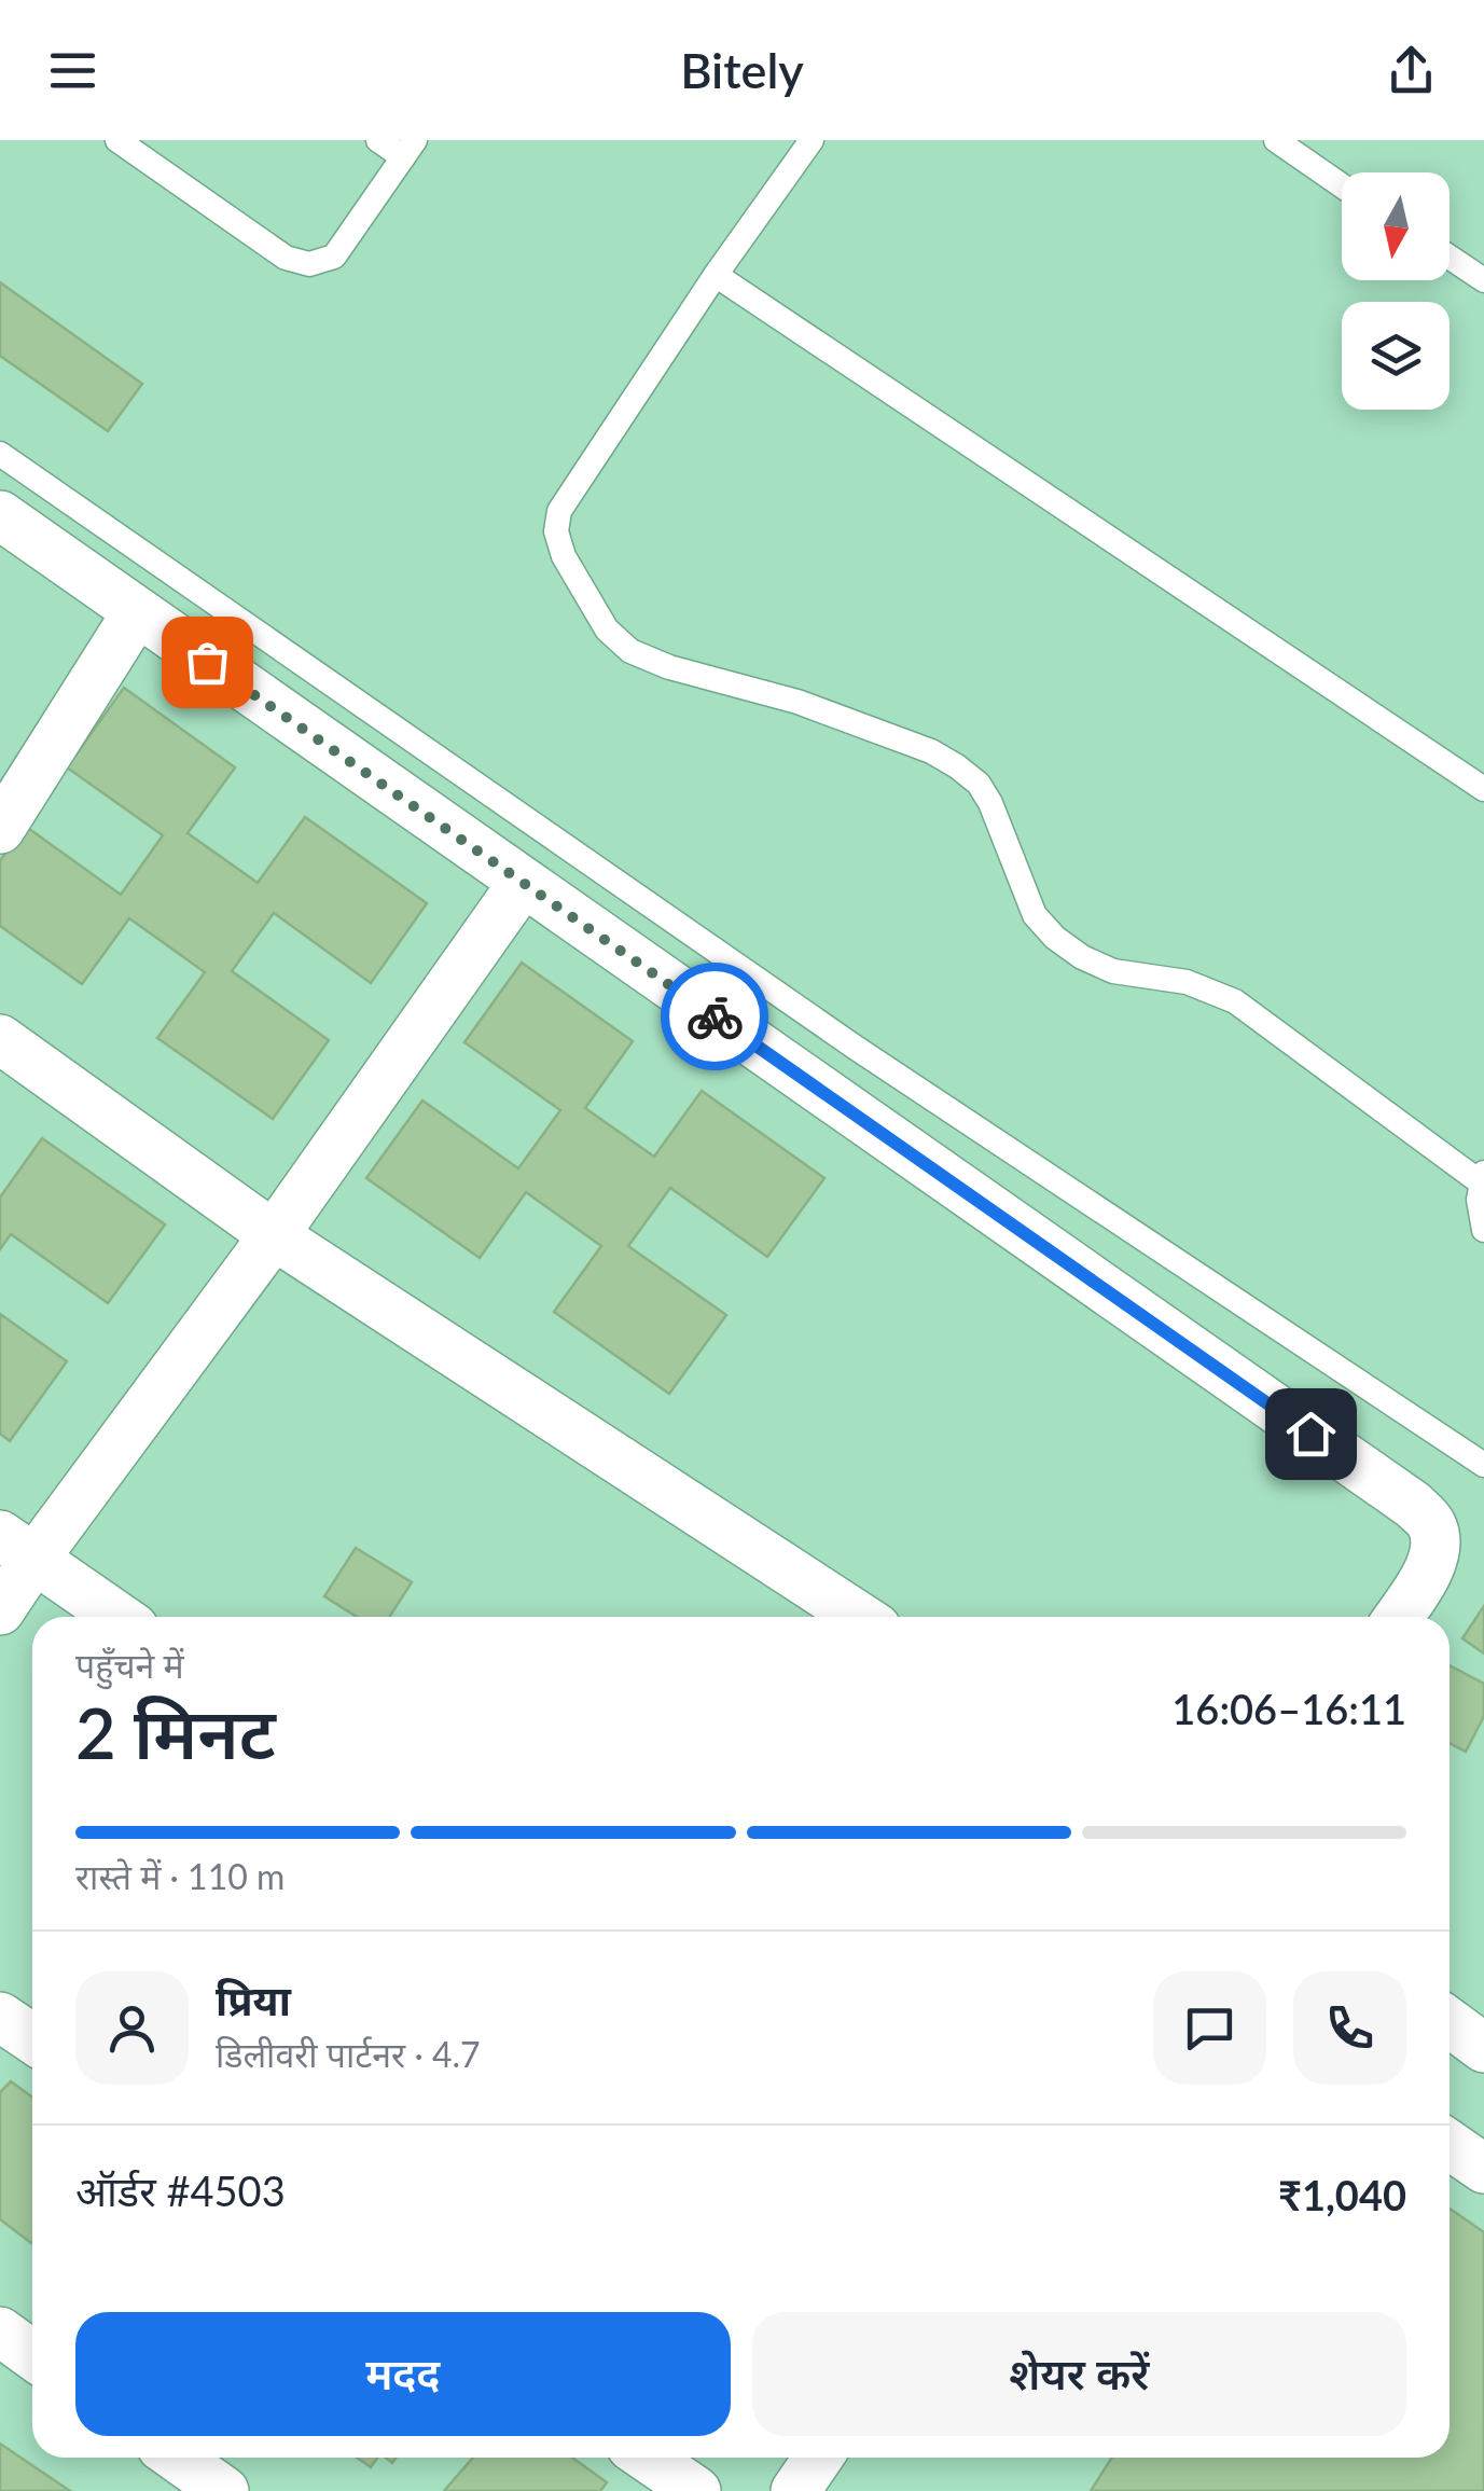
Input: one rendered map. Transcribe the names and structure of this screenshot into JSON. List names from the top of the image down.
{
  "north": "bottom",
  "page": {
    "header": "Bitely",
    "heading": ["2 मिनट", "पहुँचने में", "16:06–16:11"],
    "panel": [
      "प्रिया",
      "डिलीवरी पार्टनर · 4.7",
      "ऑर्डर #4503",
      "₹1,040"
    ],
    "bar": "रास्ते में · 110 m",
    "buttons": ["मदद", "शेयर करें"]
  }
}
